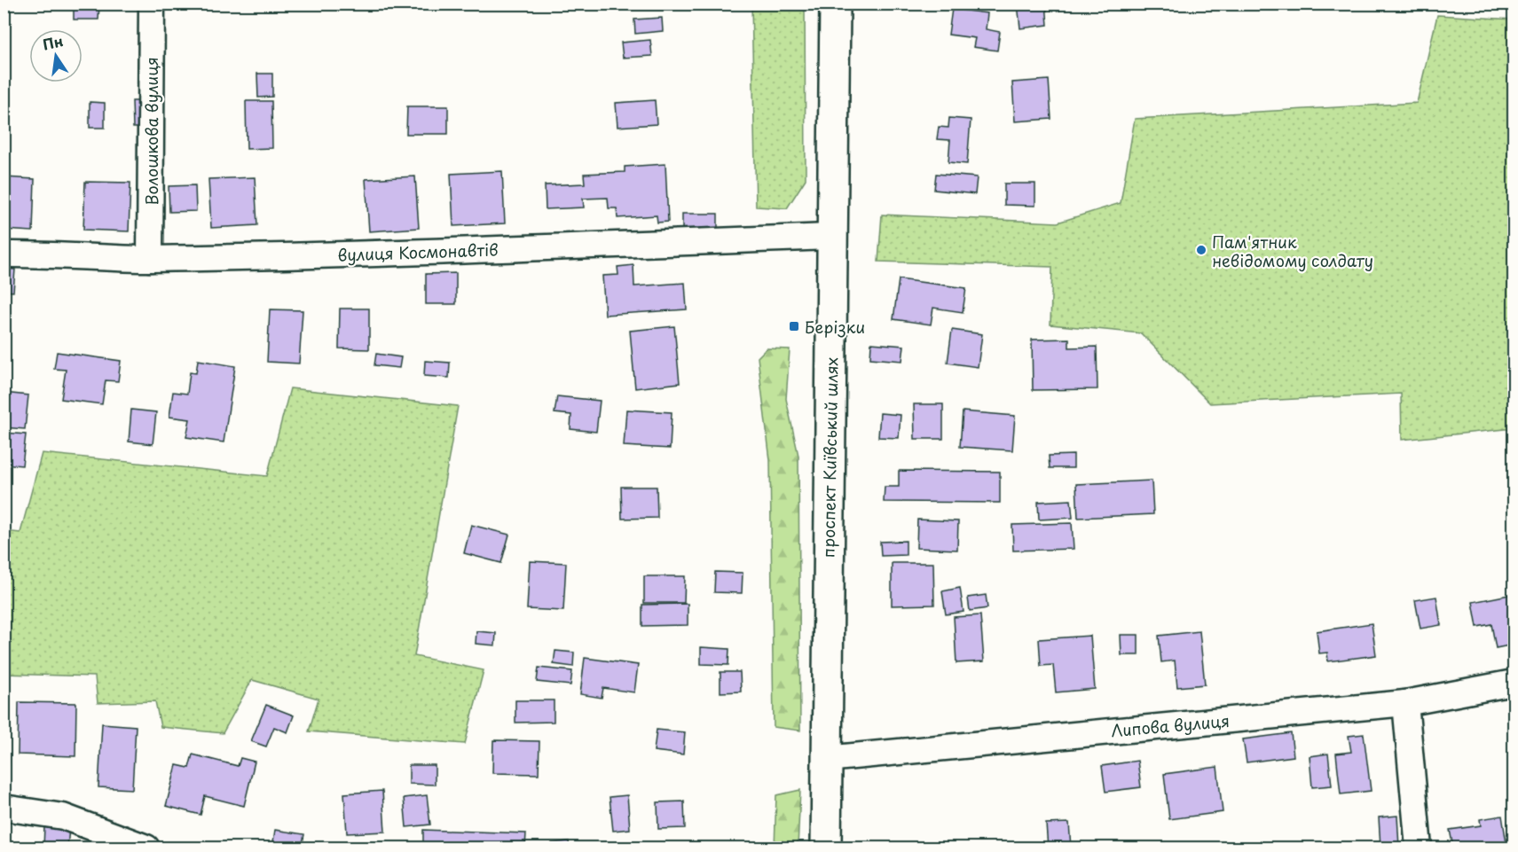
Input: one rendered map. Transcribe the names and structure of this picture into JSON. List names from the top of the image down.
{
  "streets": {
    "main road": ["проспект Київський шлях"],
    "street": ["Волошкова вулиця", "вулиця Космонавтів", "Липова вулиця"]
  },
  "crossings": [
    ["Волошкова вулиця", "вулиця Космонавтів"],
    ["вулиця Космонавтів", "проспект Київський шлях"],
    ["проспект Київський шлях", "Липова вулиця"]
  ],
  "places": {
    "other": ["Пам'ятник невідомому солдату"],
    "transit": ["Берізки"]
  },
  "north": "top"
}
